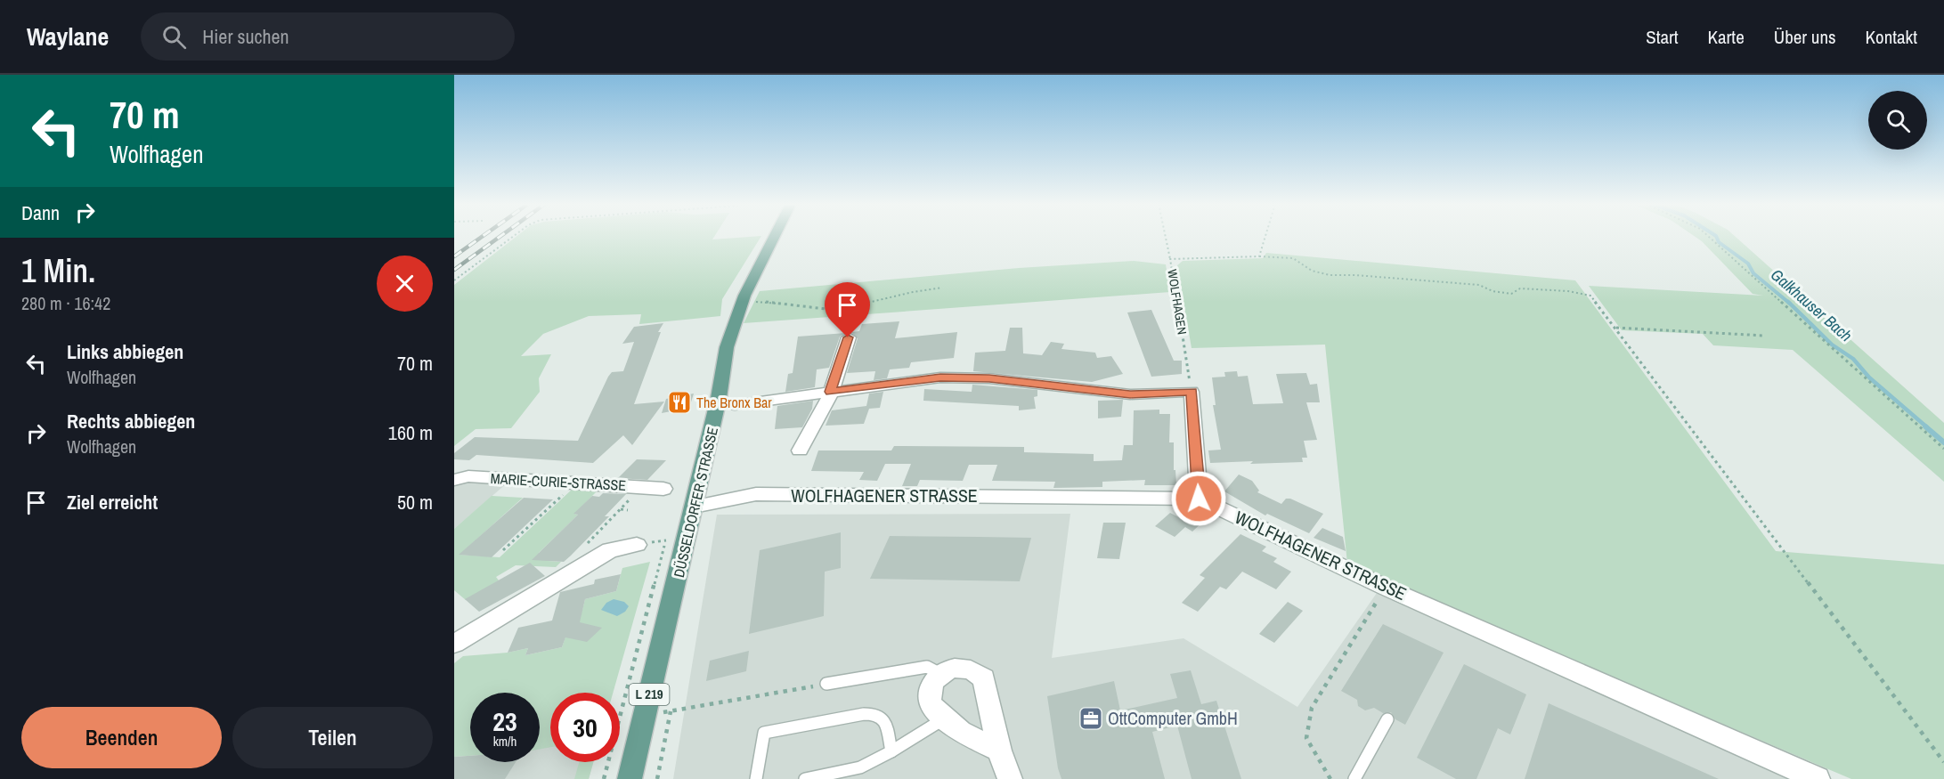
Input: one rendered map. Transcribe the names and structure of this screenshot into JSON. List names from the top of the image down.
{
  "streets": {
    "main road": ["DÜSSELDORFER STRASSE", "L 219"],
    "street": ["MARIE-CURIE-STRASSE", "WOLFHAGENER STRASSE"],
    "path": ["WOLFHAGEN"]
  },
  "crossings": [
    ["WOLFHAGENER STRASSE", "DÜSSELDORFER STRASSE"]
  ],
  "water": ["Galkhauser Bach"],
  "places": {
    "restaurant": ["The Bronx Bar"],
    "office": ["OttComputer GmbH"]
  },
  "page": {
    "header": "Waylane",
    "search": "Hier suchen",
    "nav": [
      "Start",
      "Karte",
      "Über uns",
      "Kontakt"
    ],
    "turn": ["70 m", "Wolfhagen"],
    "then": "Dann",
    "heading": ["1 Min.", "280 m · 16:42"],
    "list": [
      {
        "name": "Links abbiegen",
        "note": "Wolfhagen",
        "value": "70 m"
      },
      {
        "name": "Rechts abbiegen",
        "note": "Wolfhagen",
        "value": "160 m"
      },
      {
        "name": "Ziel erreicht",
        "value": "50 m"
      }
    ],
    "speed": "23 km/h",
    "limit": "30",
    "buttons": ["Beenden", "Teilen"]
  }
}
